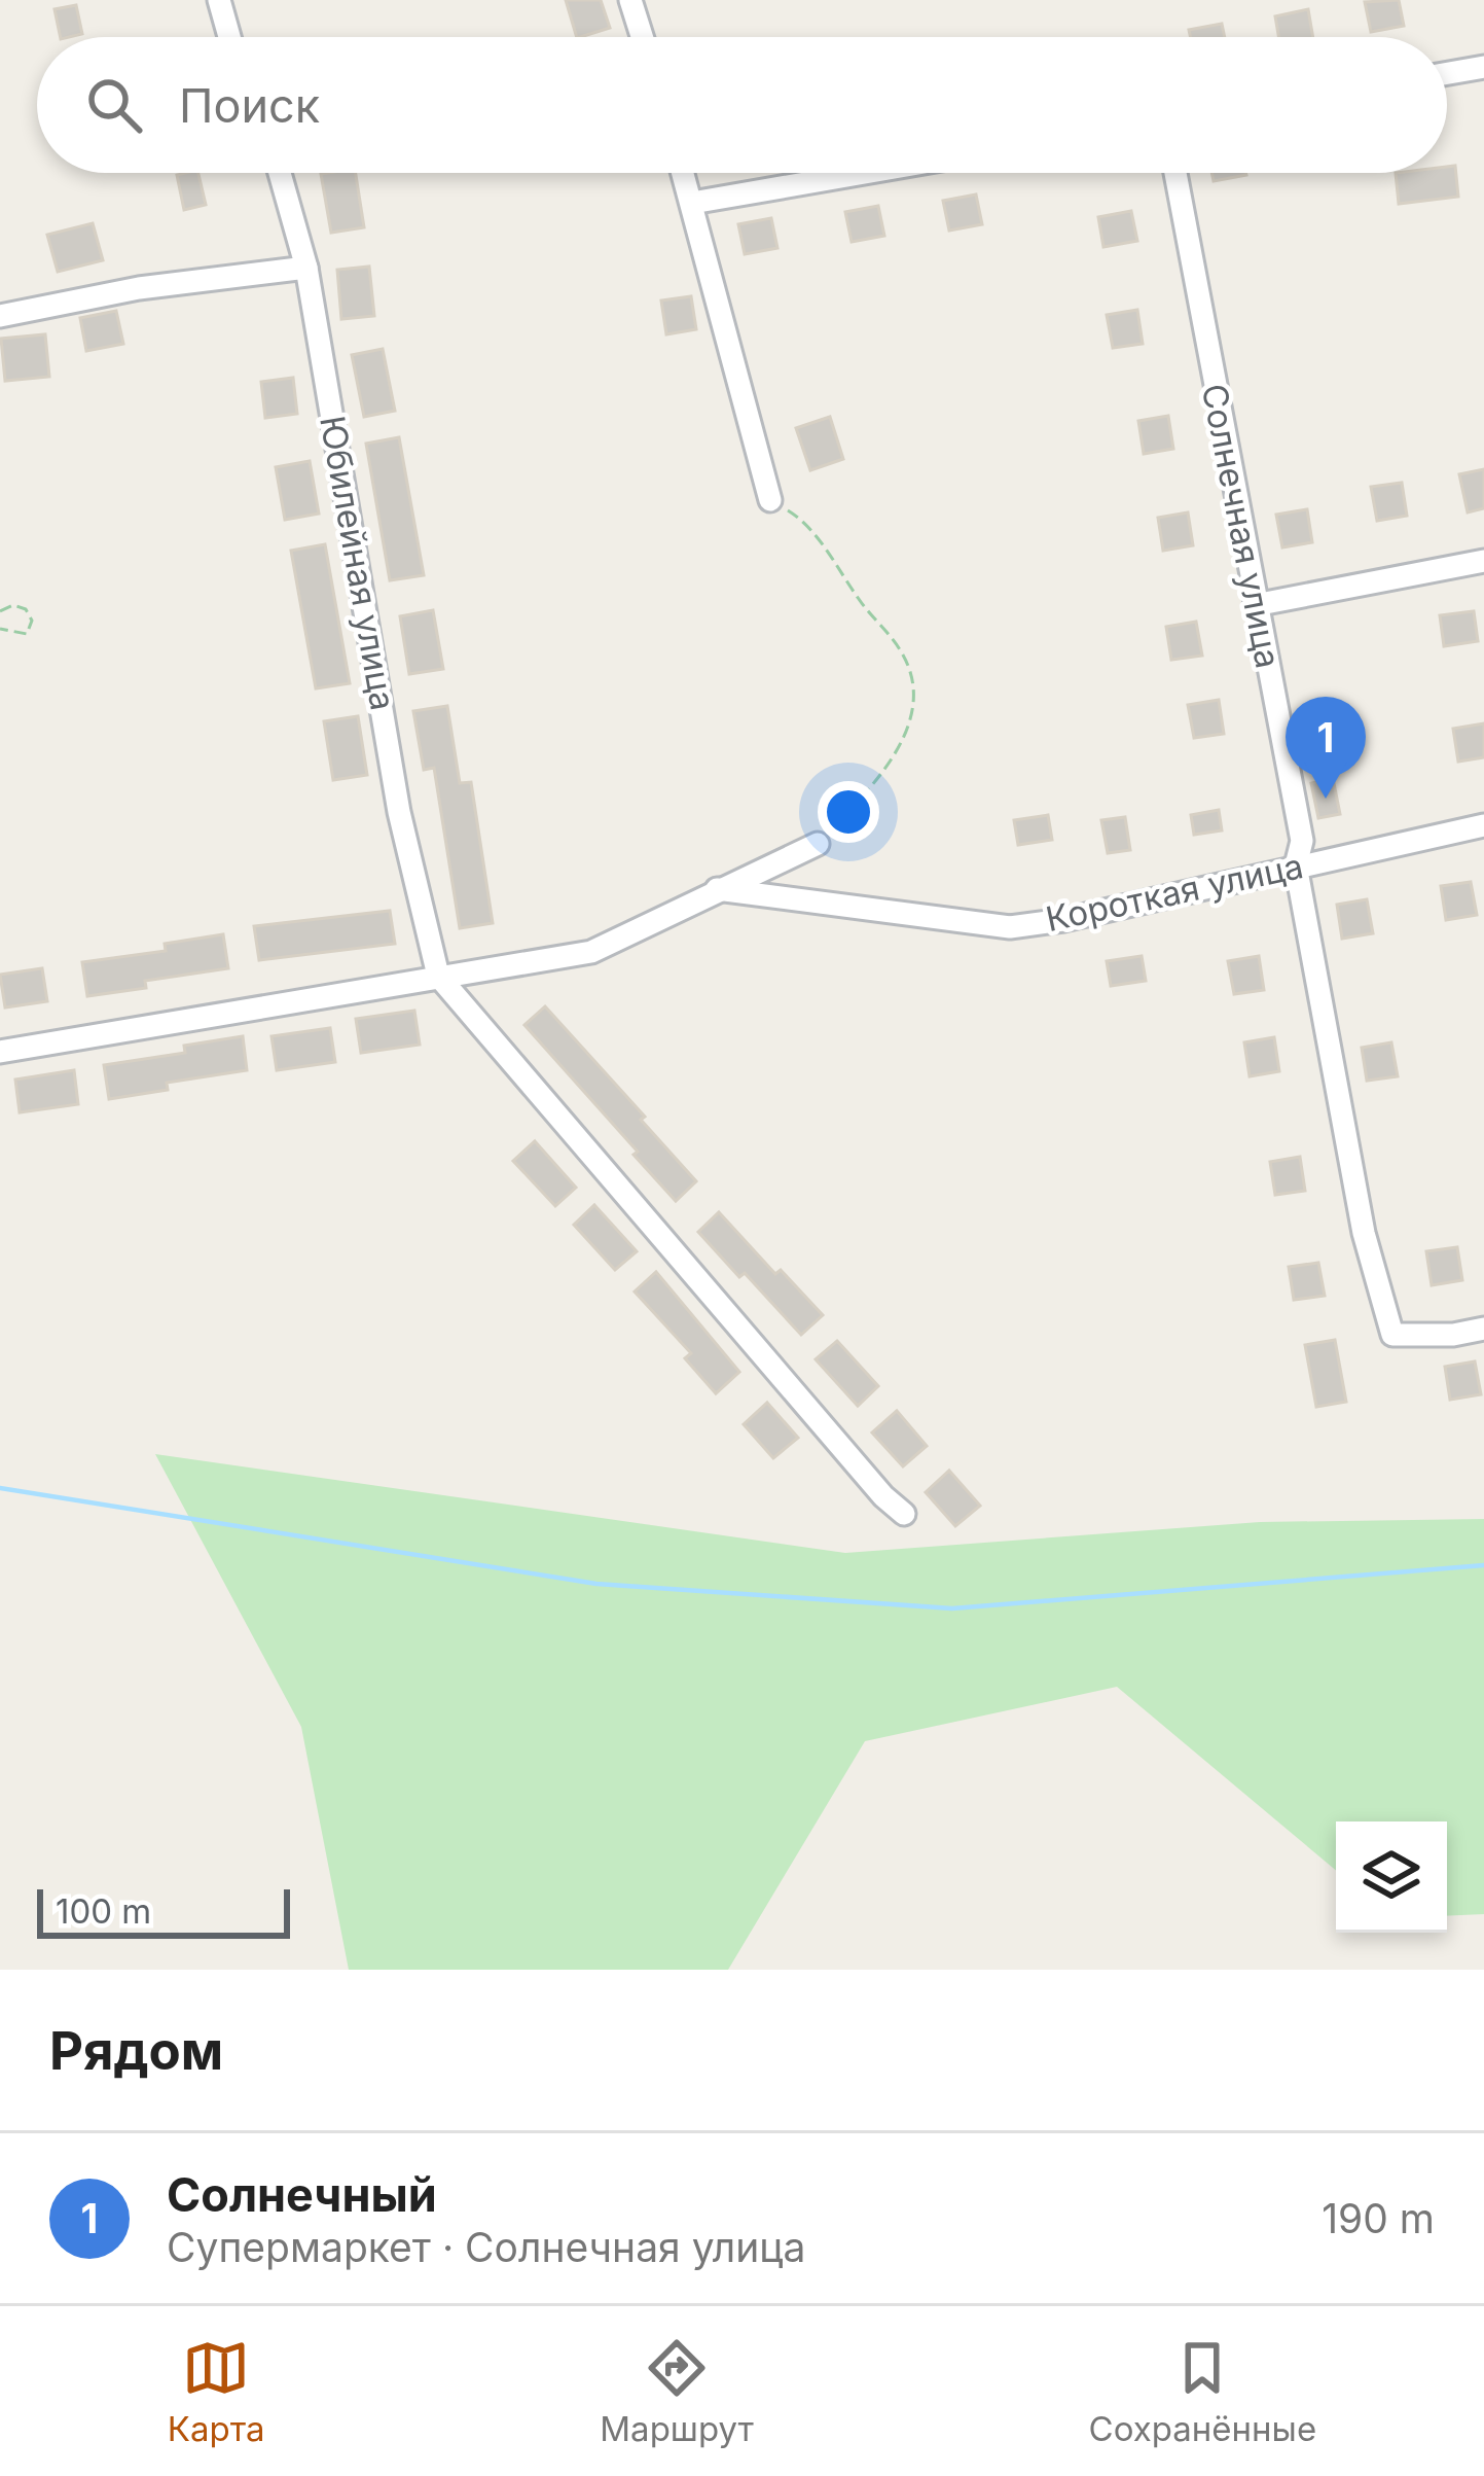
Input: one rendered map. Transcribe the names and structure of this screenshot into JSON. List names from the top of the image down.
{
  "streets": {
    "street": ["Солнечная улица", "Юбилейная улица", "Короткая улица"]
  },
  "crossings": [
    ["Солнечная улица", "Короткая улица"]
  ],
  "scale_bar": "100 m",
  "page": {
    "search": "Поиск",
    "pins": "1",
    "scale": "100 m",
    "heading": "Рядом",
    "list": [
      {
        "mark": "1",
        "name": "Солнечный",
        "note": "Супермаркет · Солнечная улица",
        "value": "190 m"
      }
    ],
    "nav": ["Карта", "Маршрут", "Сохранённые"]
  }
}
